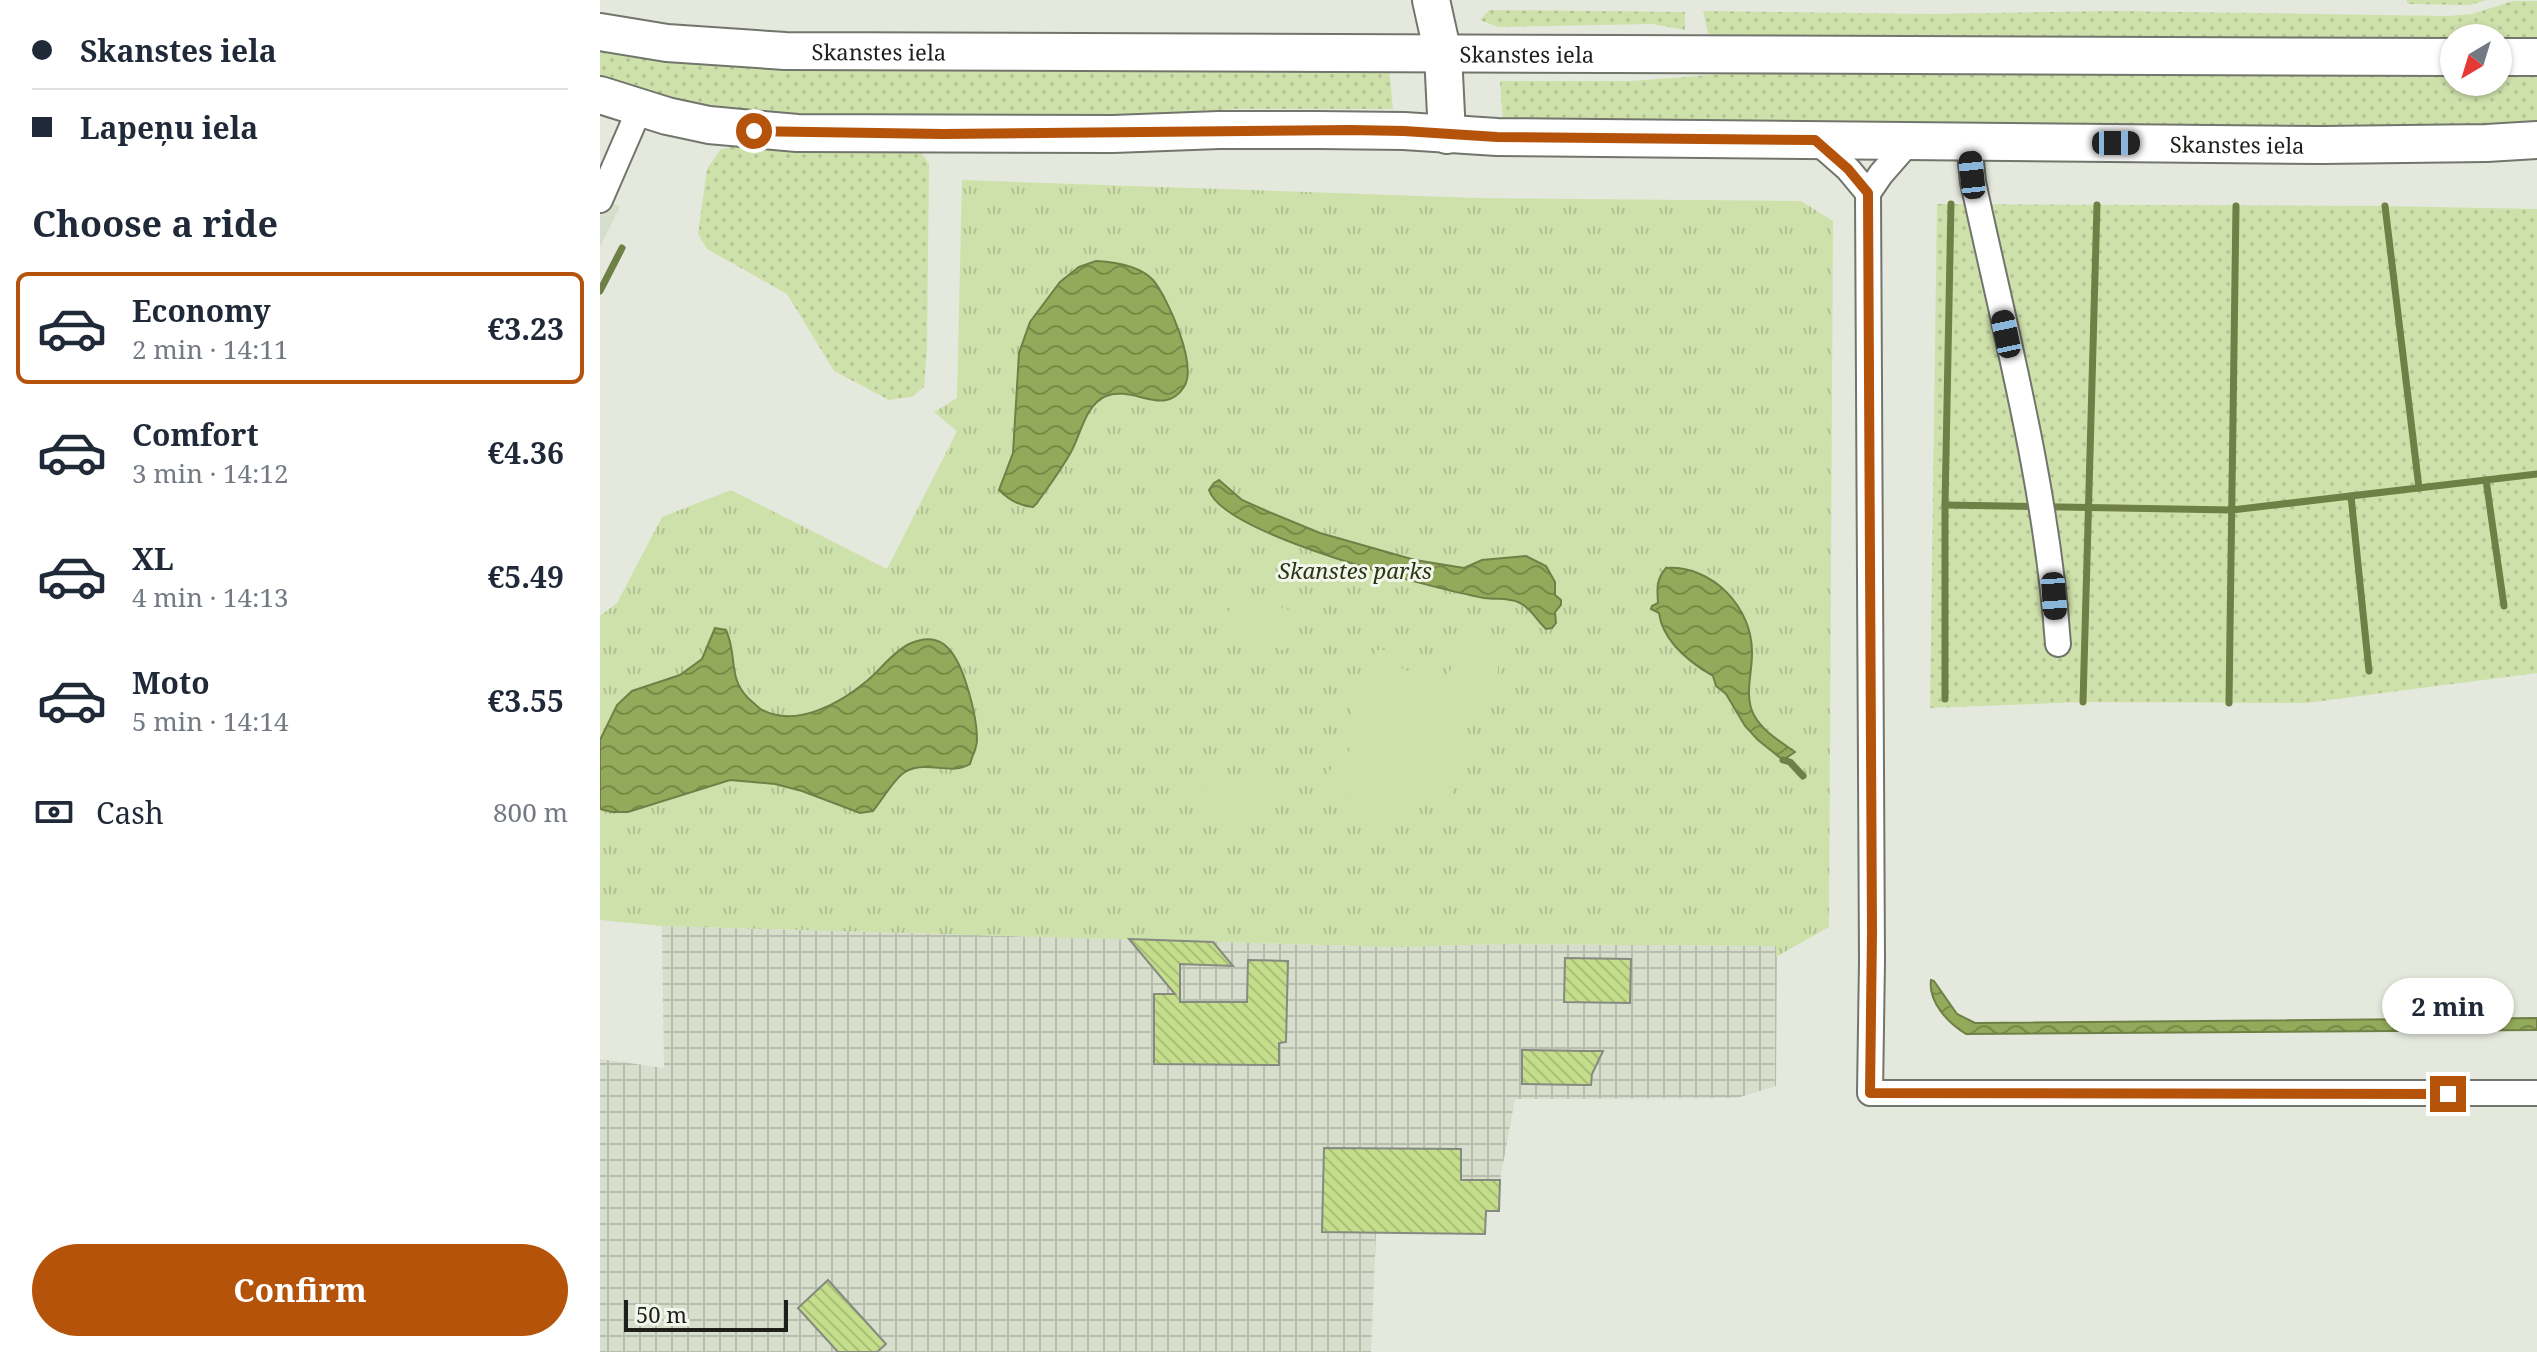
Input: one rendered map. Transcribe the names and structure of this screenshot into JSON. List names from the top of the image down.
{
  "streets": {
    "main road": ["Skanstes iela"]
  },
  "parks": ["Skanstes parks"],
  "scale_bar": "50 m",
  "north": "bottom left",
  "page": {
    "banner": ["Skanstes iela", "Lapeņu iela"],
    "heading": "Choose a ride",
    "list": [
      {
        "name": "Economy",
        "note": "2 min · 14:11",
        "value": "€3.23"
      },
      {
        "name": "Comfort",
        "note": "3 min · 14:12",
        "value": "€4.36"
      },
      {
        "name": "XL",
        "note": "4 min · 14:13",
        "value": "€5.49"
      },
      {
        "name": "Moto",
        "note": "5 min · 14:14",
        "value": "€3.55"
      }
    ],
    "pay": ["Cash", "800 m"],
    "bubble": "2 min",
    "buttons": "Confirm",
    "scale": "50 m"
  }
}
